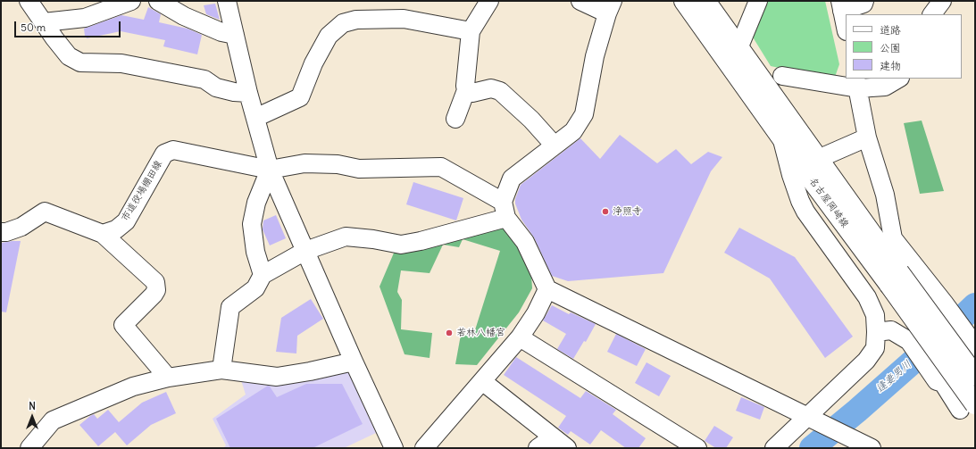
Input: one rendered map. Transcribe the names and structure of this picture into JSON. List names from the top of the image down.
{
  "streets": {
    "main road": ["名古屋岡崎線"],
    "street": ["市道役場棚田線"]
  },
  "water": ["逢妻男川"],
  "places": ["浄照寺", "若林八幡宮"],
  "legend": ["道路", "公園", "建物"],
  "scale_bar": "50 m",
  "north": "top"
}
